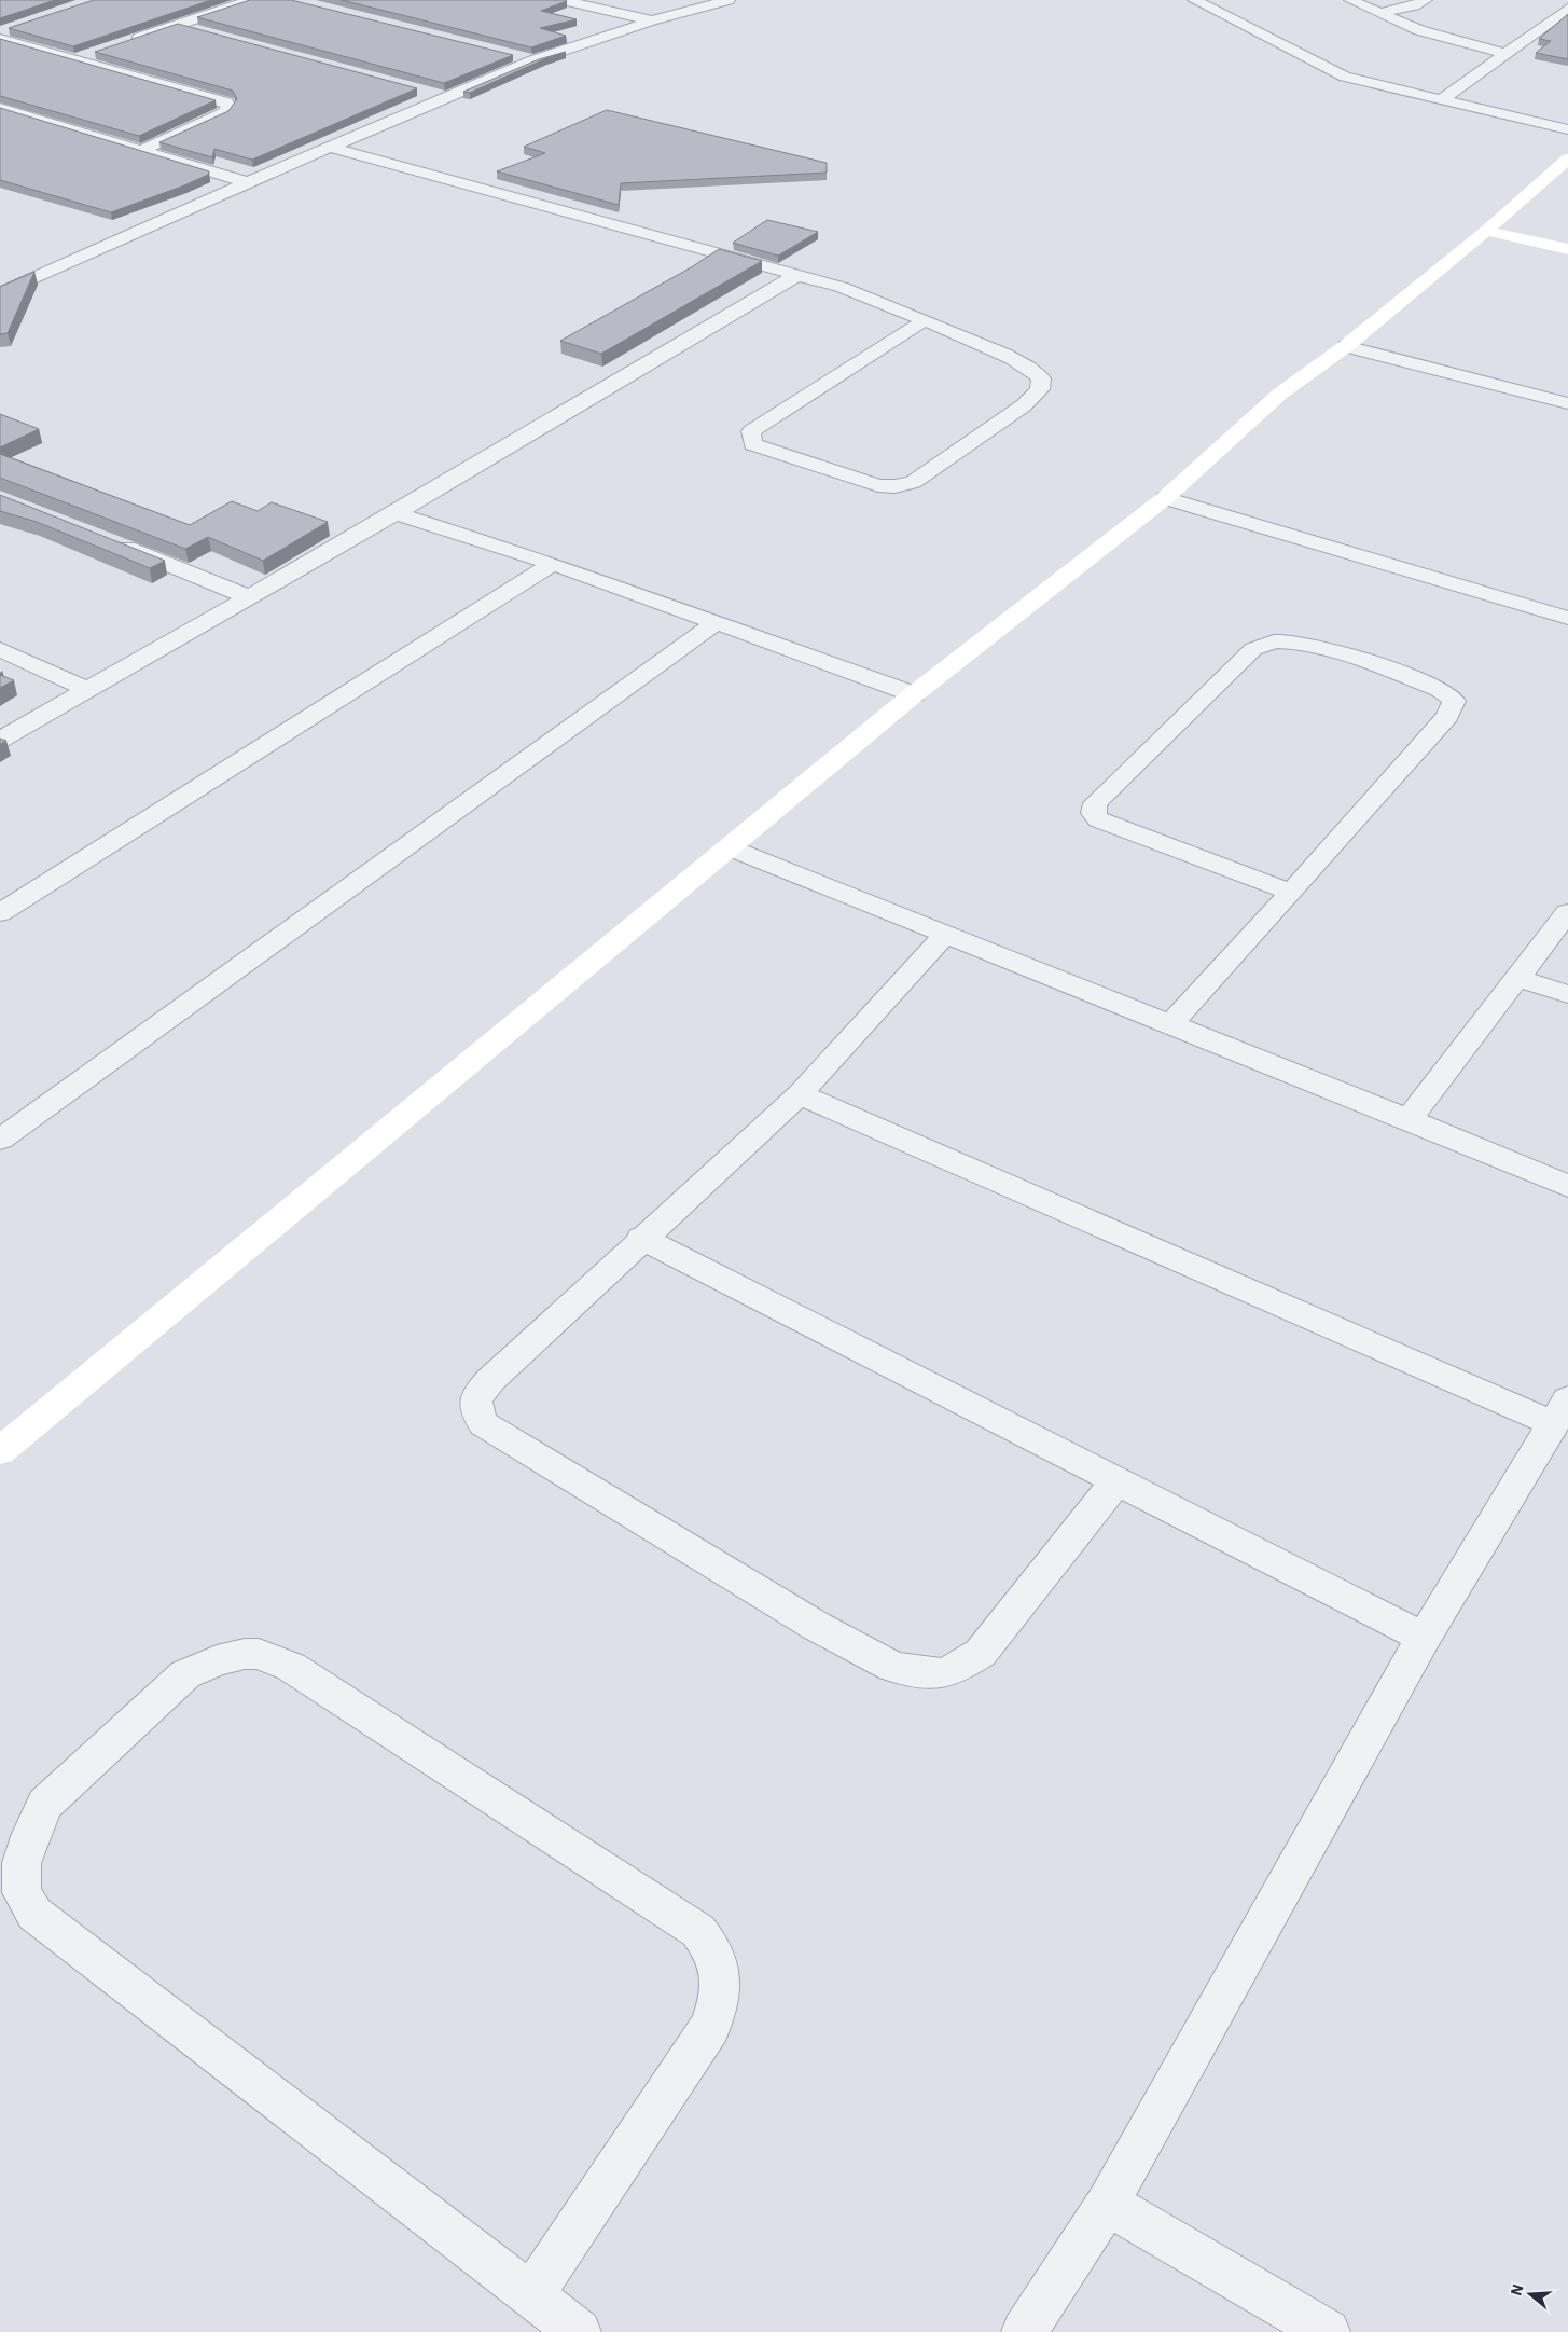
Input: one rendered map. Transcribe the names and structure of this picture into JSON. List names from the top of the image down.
{
  "north": "left"
}
